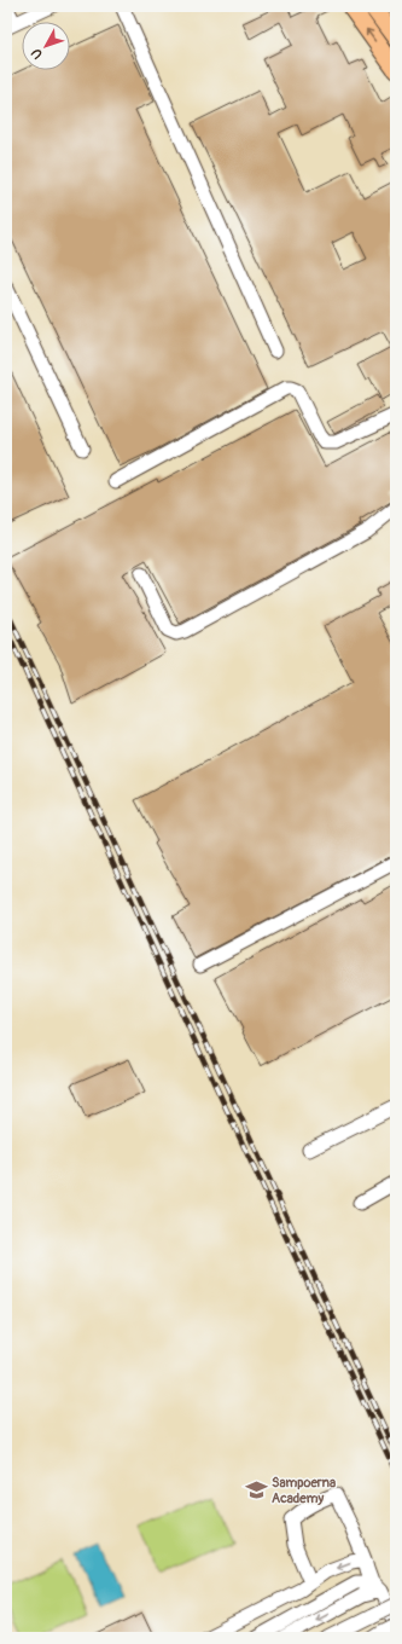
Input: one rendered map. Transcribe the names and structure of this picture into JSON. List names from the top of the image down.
{
  "places": {
    "school or university": ["Sampoerna Academy"]
  },
  "north": "bottom left"
}
